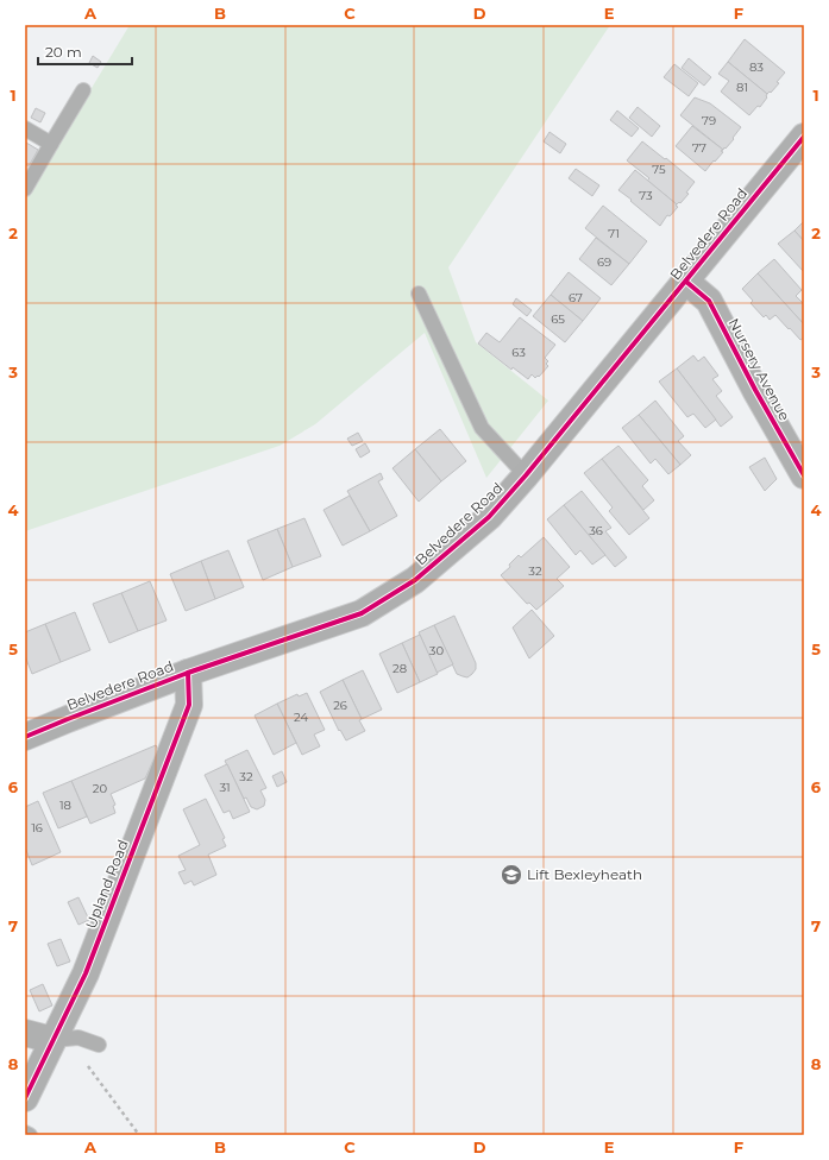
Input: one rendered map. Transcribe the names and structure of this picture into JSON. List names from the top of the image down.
{
  "streets": {
    "street": ["Belvedere Road", "Nursery Avenue", "Upland Road"]
  },
  "crossings": [
    ["Belvedere Road", "Nursery Avenue"],
    ["Belvedere Road", "Upland Road"]
  ],
  "places": {
    "school or university": ["Lift Bexleyheath"]
  },
  "house_numbers": [
    "83",
    "81",
    "79",
    "77",
    "75",
    "73",
    "71",
    "69",
    "67",
    "65",
    "63",
    "36",
    "32",
    "30",
    "28",
    "26",
    "24",
    "32",
    "31",
    "20",
    "18",
    "16"
  ],
  "scale_bar": "20 m",
  "grid": {
    "columns": [
      "A",
      "B",
      "C",
      "D",
      "E",
      "F"
    ],
    "rows": [
      "1",
      "2",
      "3",
      "4",
      "5",
      "6",
      "7",
      "8"
    ]
  }
}
